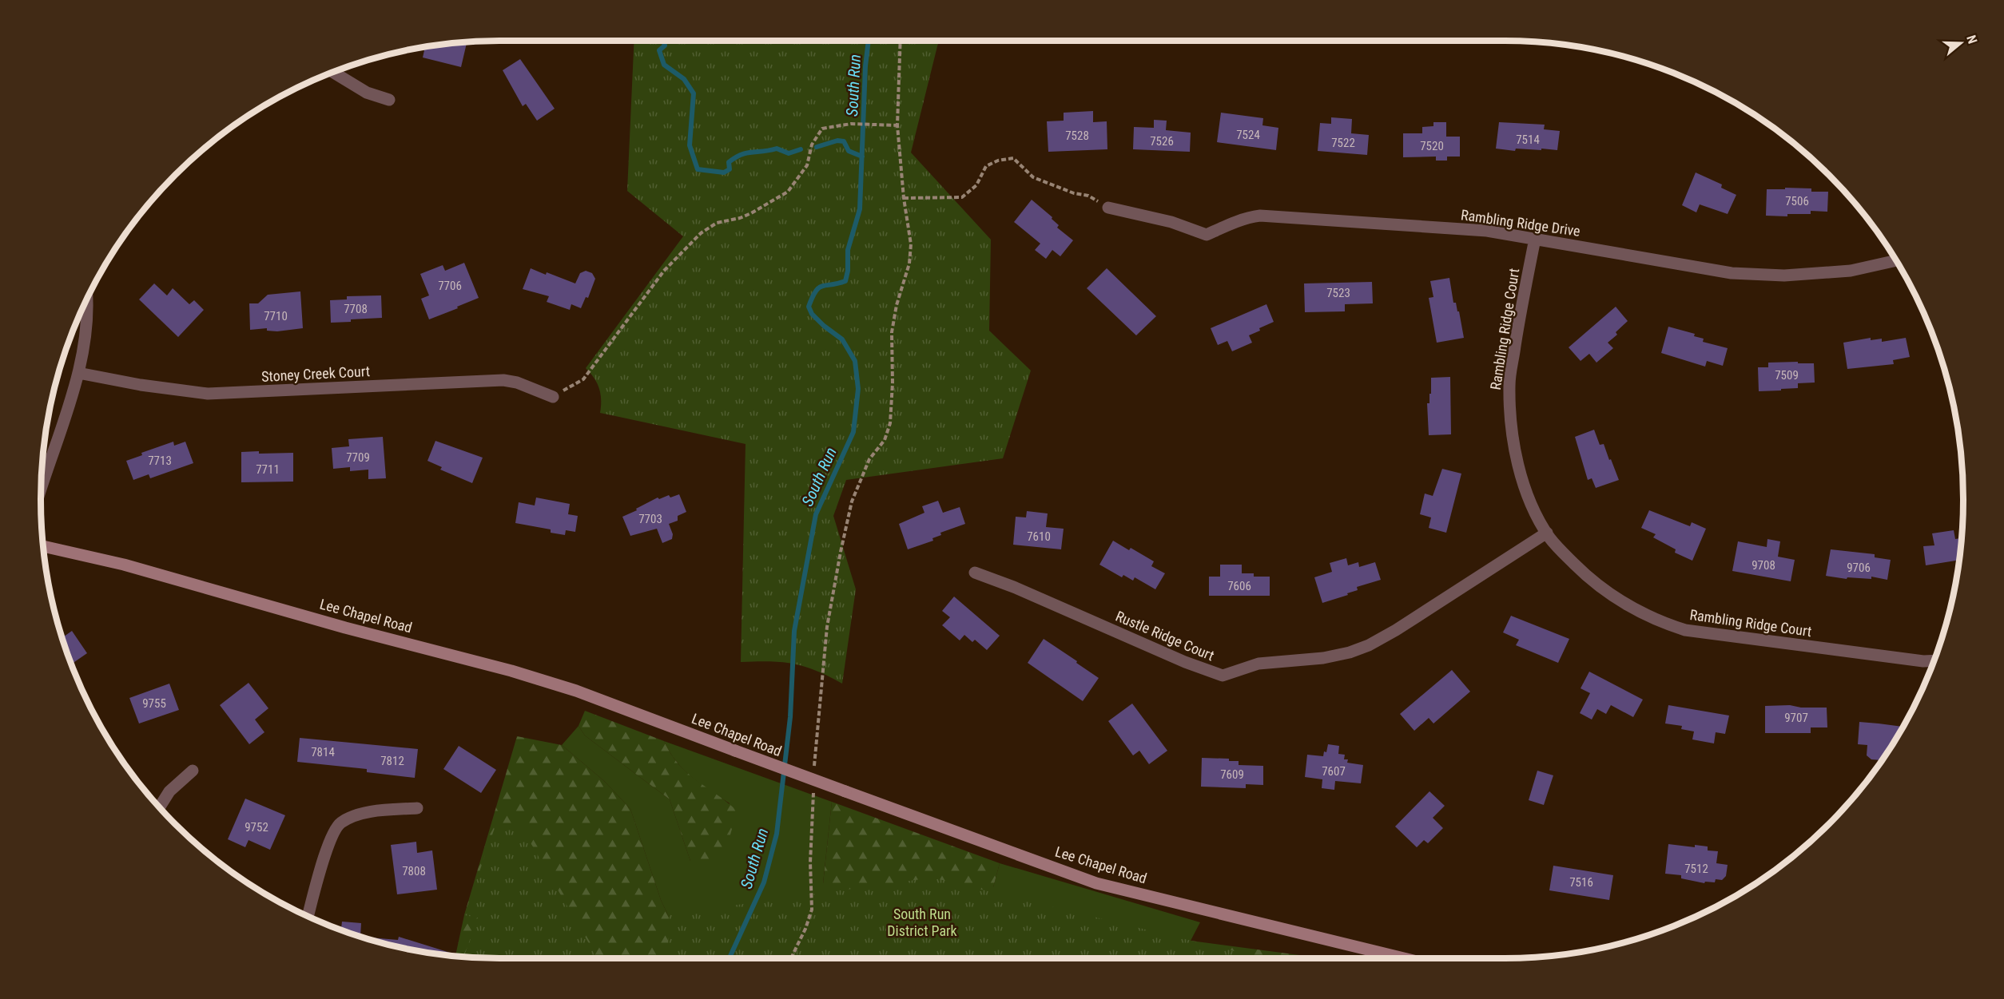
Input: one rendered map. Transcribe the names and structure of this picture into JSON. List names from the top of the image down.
{
  "streets": {
    "main road": ["Lee Chapel Road"],
    "street": [
      "Rambling Ridge Drive",
      "Rambling Ridge Court",
      "Stoney Creek Court",
      "Rustle Ridge Court"
    ]
  },
  "crossings": [
    ["Rambling Ridge Drive", "Rambling Ridge Court"],
    ["Rambling Ridge Court", "Rustle Ridge Court"]
  ],
  "water": ["South Run"],
  "parks": ["South Run District Park"],
  "house_numbers": [
    "7524",
    "7528",
    "7514",
    "7526",
    "7522",
    "7520",
    "7506",
    "7706",
    "7523",
    "7708",
    "7710",
    "7509",
    "7709",
    "7713",
    "7711",
    "7703",
    "7610",
    "9708",
    "9706",
    "7606",
    "9755",
    "9707",
    "7814",
    "7812",
    "7607",
    "7609",
    "9752",
    "7512",
    "7808",
    "7516"
  ],
  "north": "right"
}
